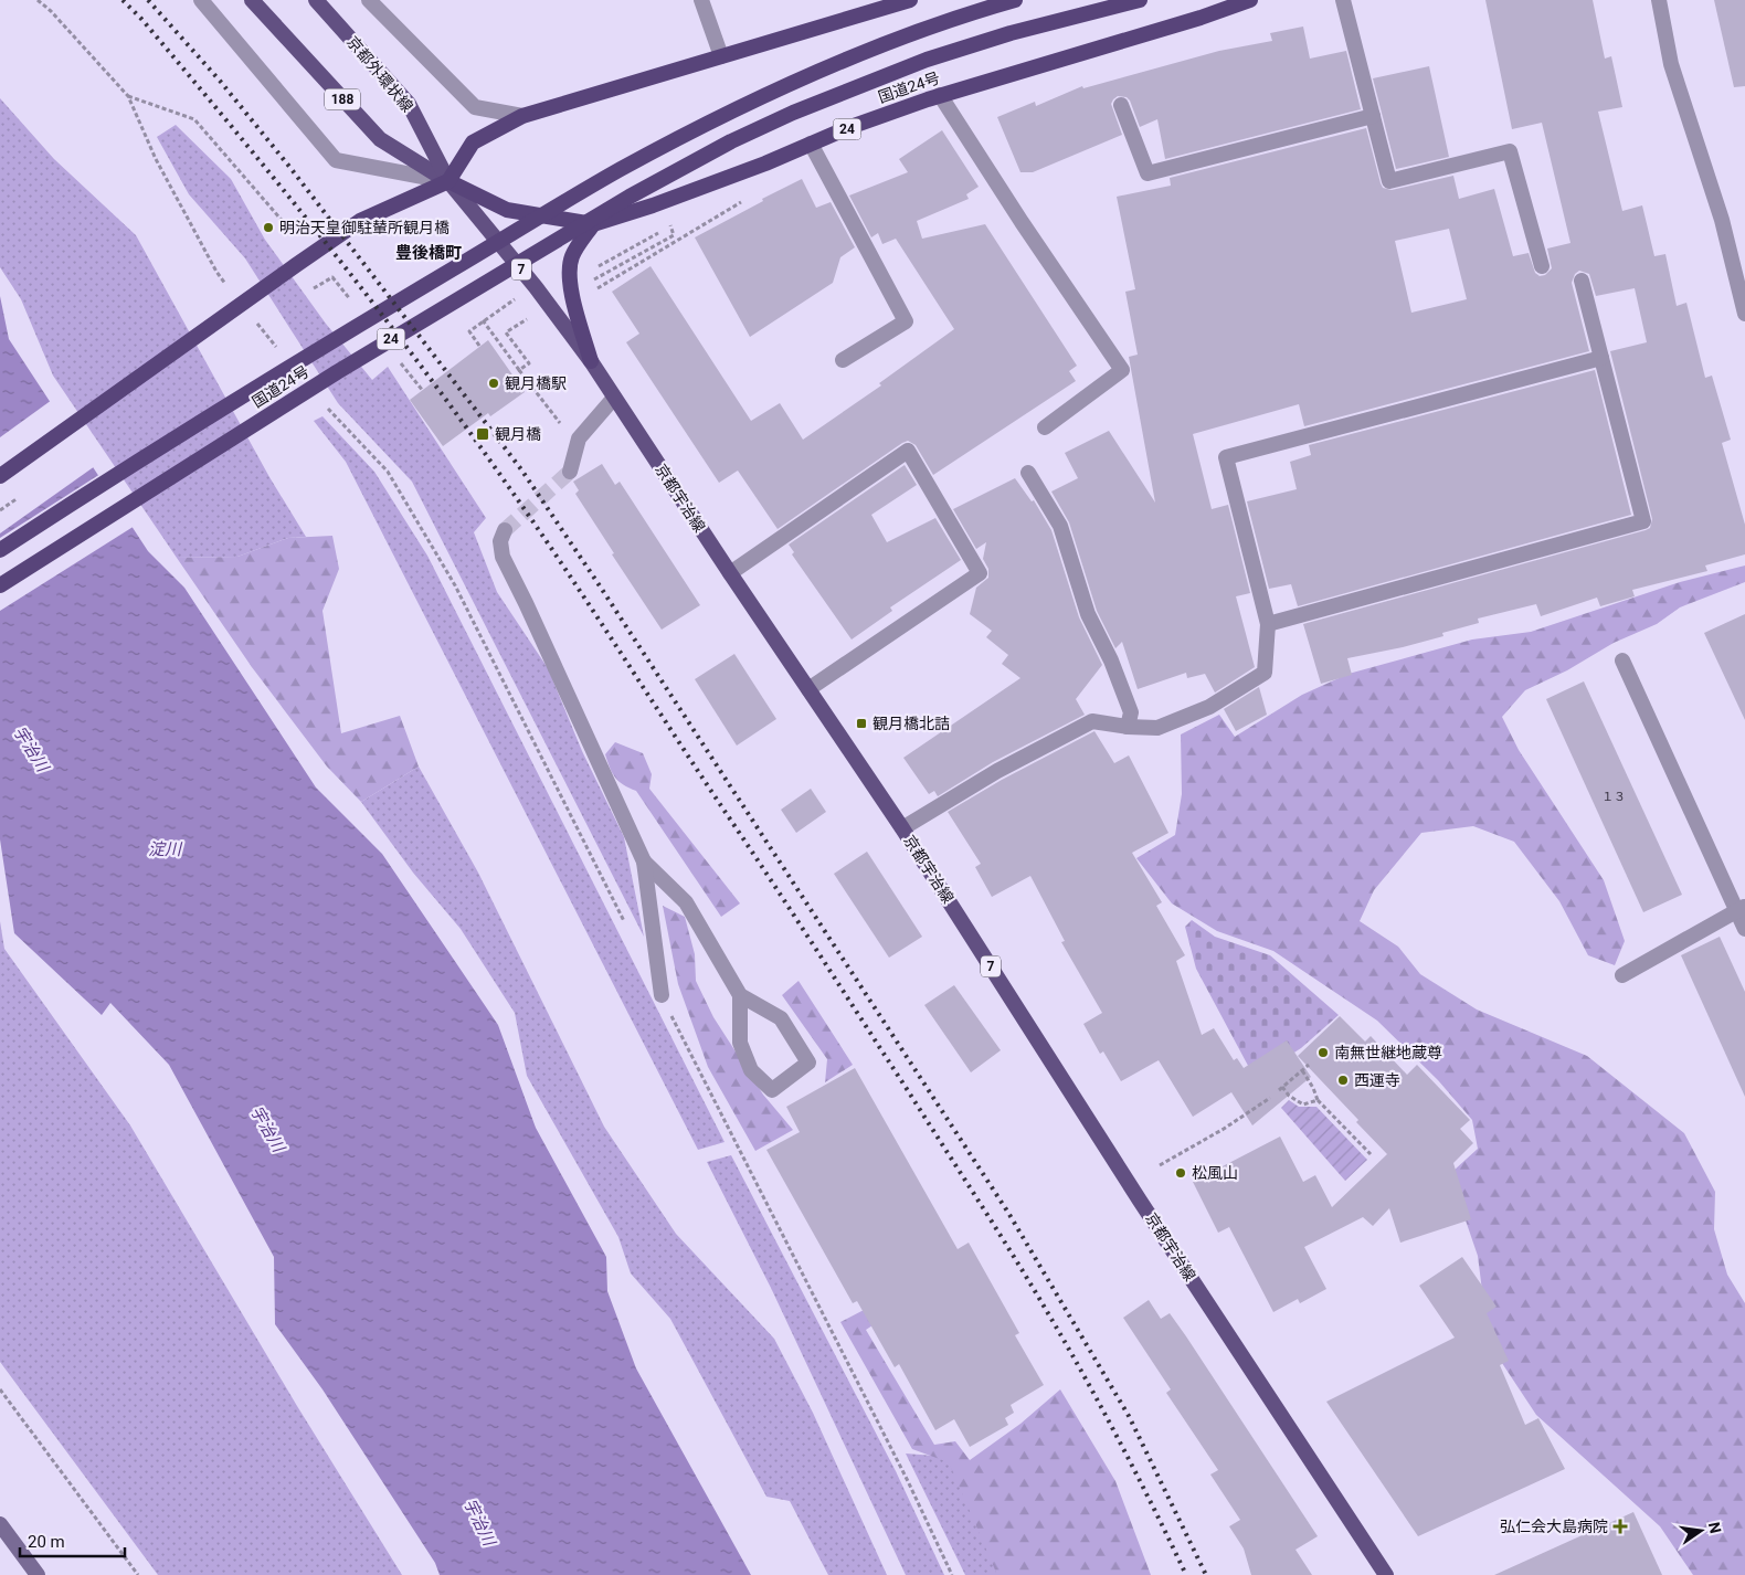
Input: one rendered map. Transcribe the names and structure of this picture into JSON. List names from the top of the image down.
{
  "streets": {
    "highway": ["国道24号", "24"],
    "main road": [
      "京都外環状線",
      "188",
      "7",
      "京都宇治線"
    ]
  },
  "crossings": [
    ["京都外環状線", "国道24号"],
    ["京都外環状線", "188"],
    ["京都外環状線", "京都宇治線"],
    ["国道24号", "188"],
    ["国道24号", "京都宇治線"],
    ["188", "京都宇治線"]
  ],
  "districts": ["豊後橋町"],
  "water": ["宇治川", "淀川"],
  "places": {
    "other": [
      "明治天皇御駐輦所観月橋",
      "観月橋駅",
      "南無世継地蔵尊",
      "西運寺",
      "松風山"
    ],
    "transit": ["観月橋", "観月橋北詰"],
    "health": ["弘仁会大島病院"]
  },
  "house_numbers": ["１３"],
  "scale_bar": "20 m",
  "north": "right"
}
